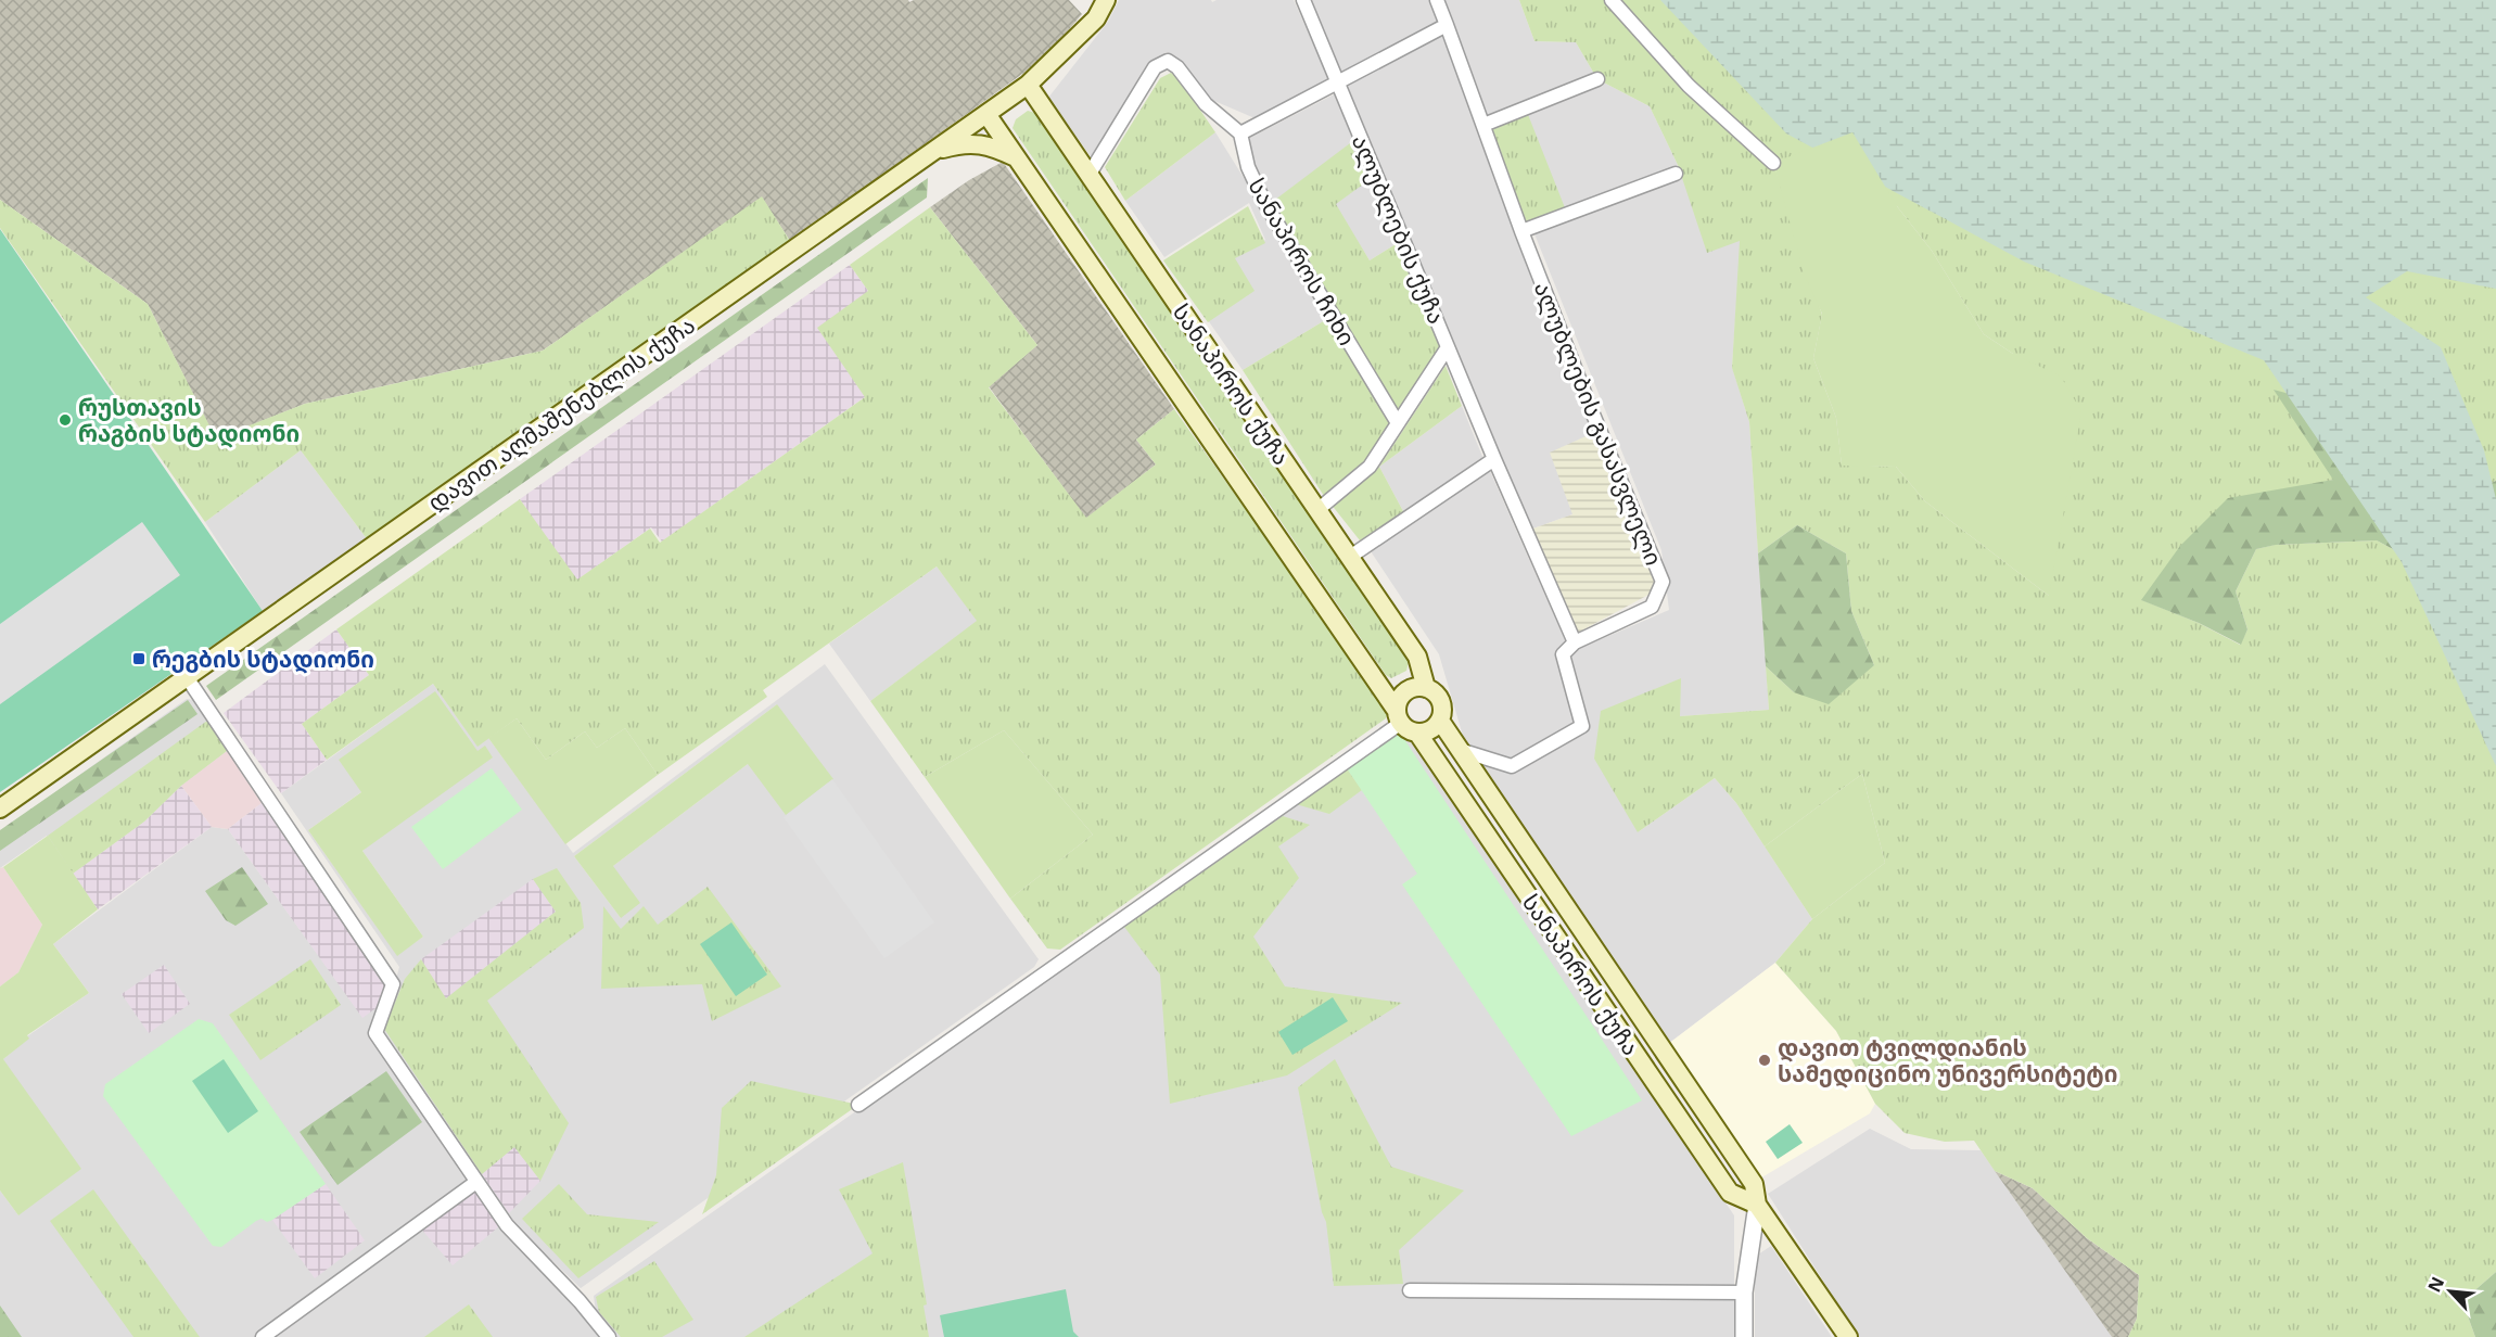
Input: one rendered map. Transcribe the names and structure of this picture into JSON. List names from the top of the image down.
{
  "streets": {
    "main road": ["სანაპიროს ქუჩა", "დავით აღმაშენებლის ქუჩა"],
    "street": ["ალუბლების ქუჩა", "სანაპიროს ჩიხი", "ალუბლების გასასვლელი"]
  },
  "crossings": [
    ["ალუბლების ქუჩა", "ალუბლების გასასვლელი"],
    ["სანაპიროს ქუჩა", "დავით აღმაშენებლის ქუჩა"]
  ],
  "places": {
    "other": ["რუსთავის რაგბის სტადიონი", "დავით ტვილდიანის სამედიცინო უნივერსიტეტი"],
    "transit": ["რეგბის სტადიონი"]
  },
  "north": "top left"
}
